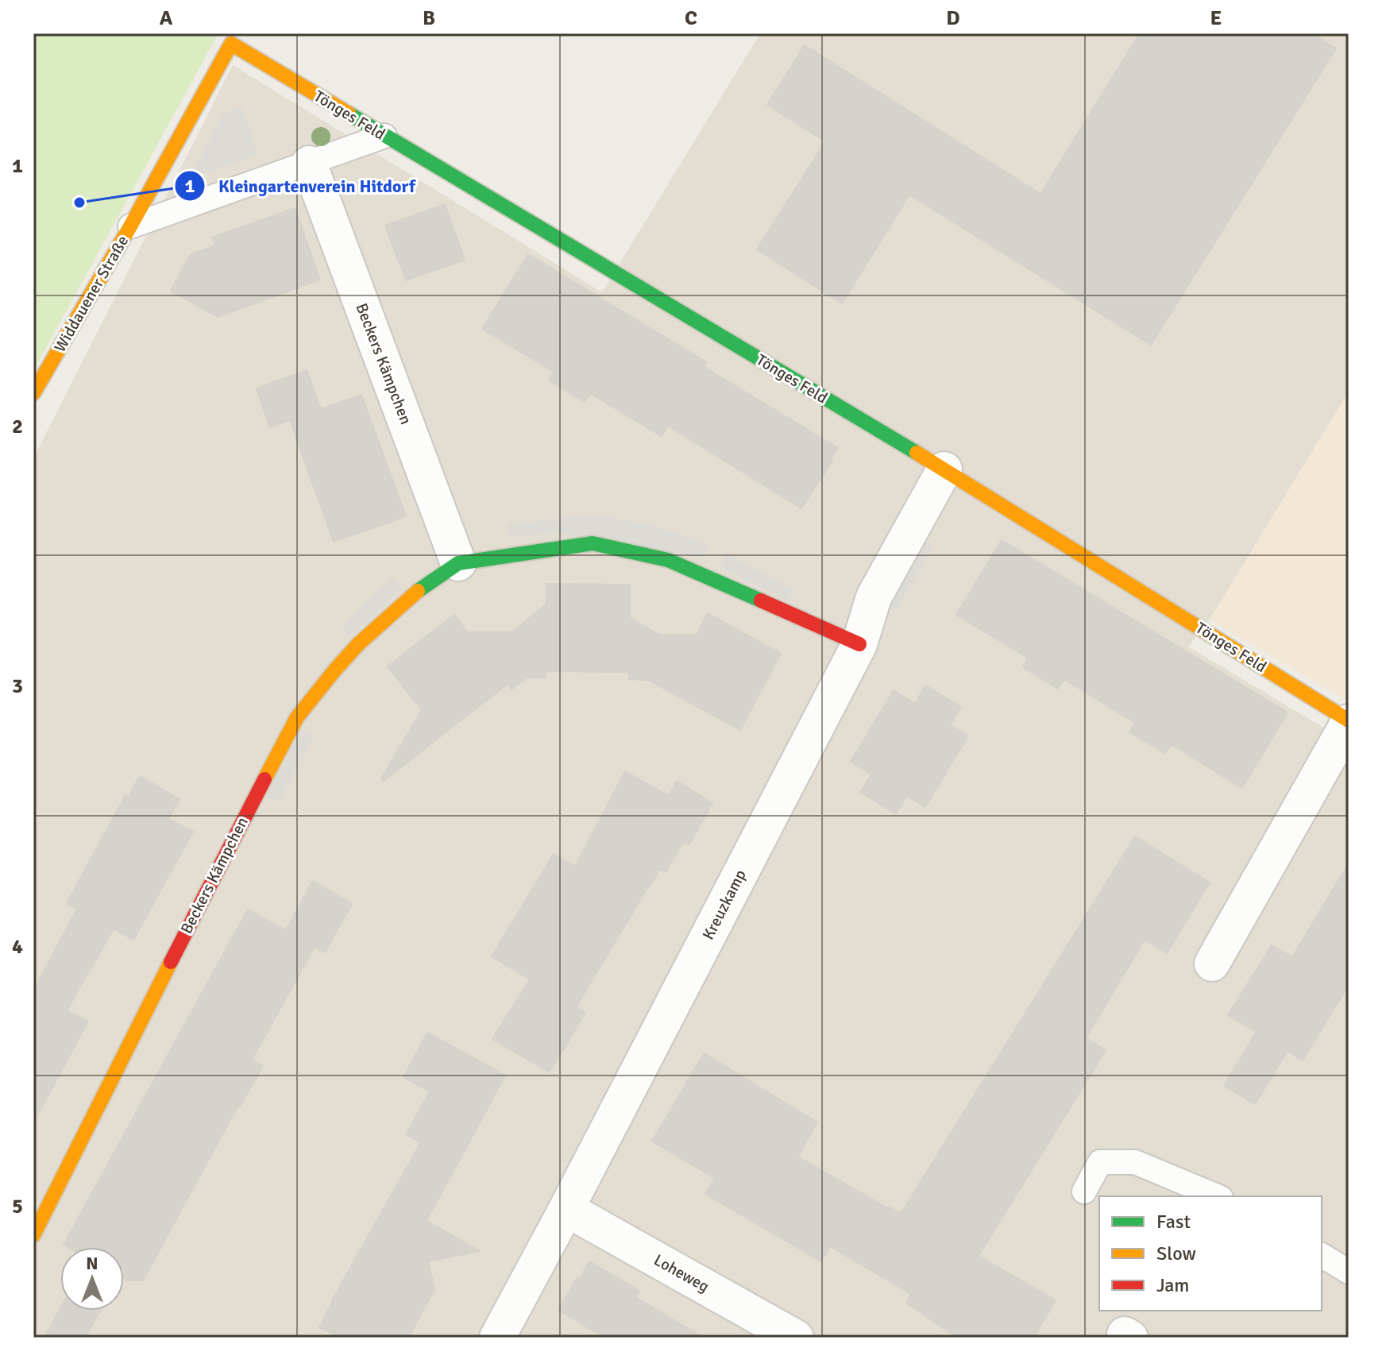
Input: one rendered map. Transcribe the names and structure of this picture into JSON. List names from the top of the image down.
{
  "streets": {
    "street": [
      "Tönges Feld",
      "Widdauener Straße",
      "Beckers Kämpchen",
      "Kreuzkamp",
      "Loheweg"
    ]
  },
  "crossings": [
    ["Tönges Feld", "Widdauener Straße"],
    ["Tönges Feld", "Kreuzkamp"],
    ["Widdauener Straße", "Beckers Kämpchen"],
    ["Beckers Kämpchen", "Kreuzkamp"],
    ["Kreuzkamp", "Loheweg"]
  ],
  "places": ["Kleingartenverein Hitdorf"],
  "legend": ["Fast", "Slow", "Jam"],
  "north": "top",
  "grid": {
    "columns": [
      "A",
      "B",
      "C",
      "D",
      "E"
    ],
    "rows": [
      "1",
      "2",
      "3",
      "4",
      "5"
    ]
  }
}
